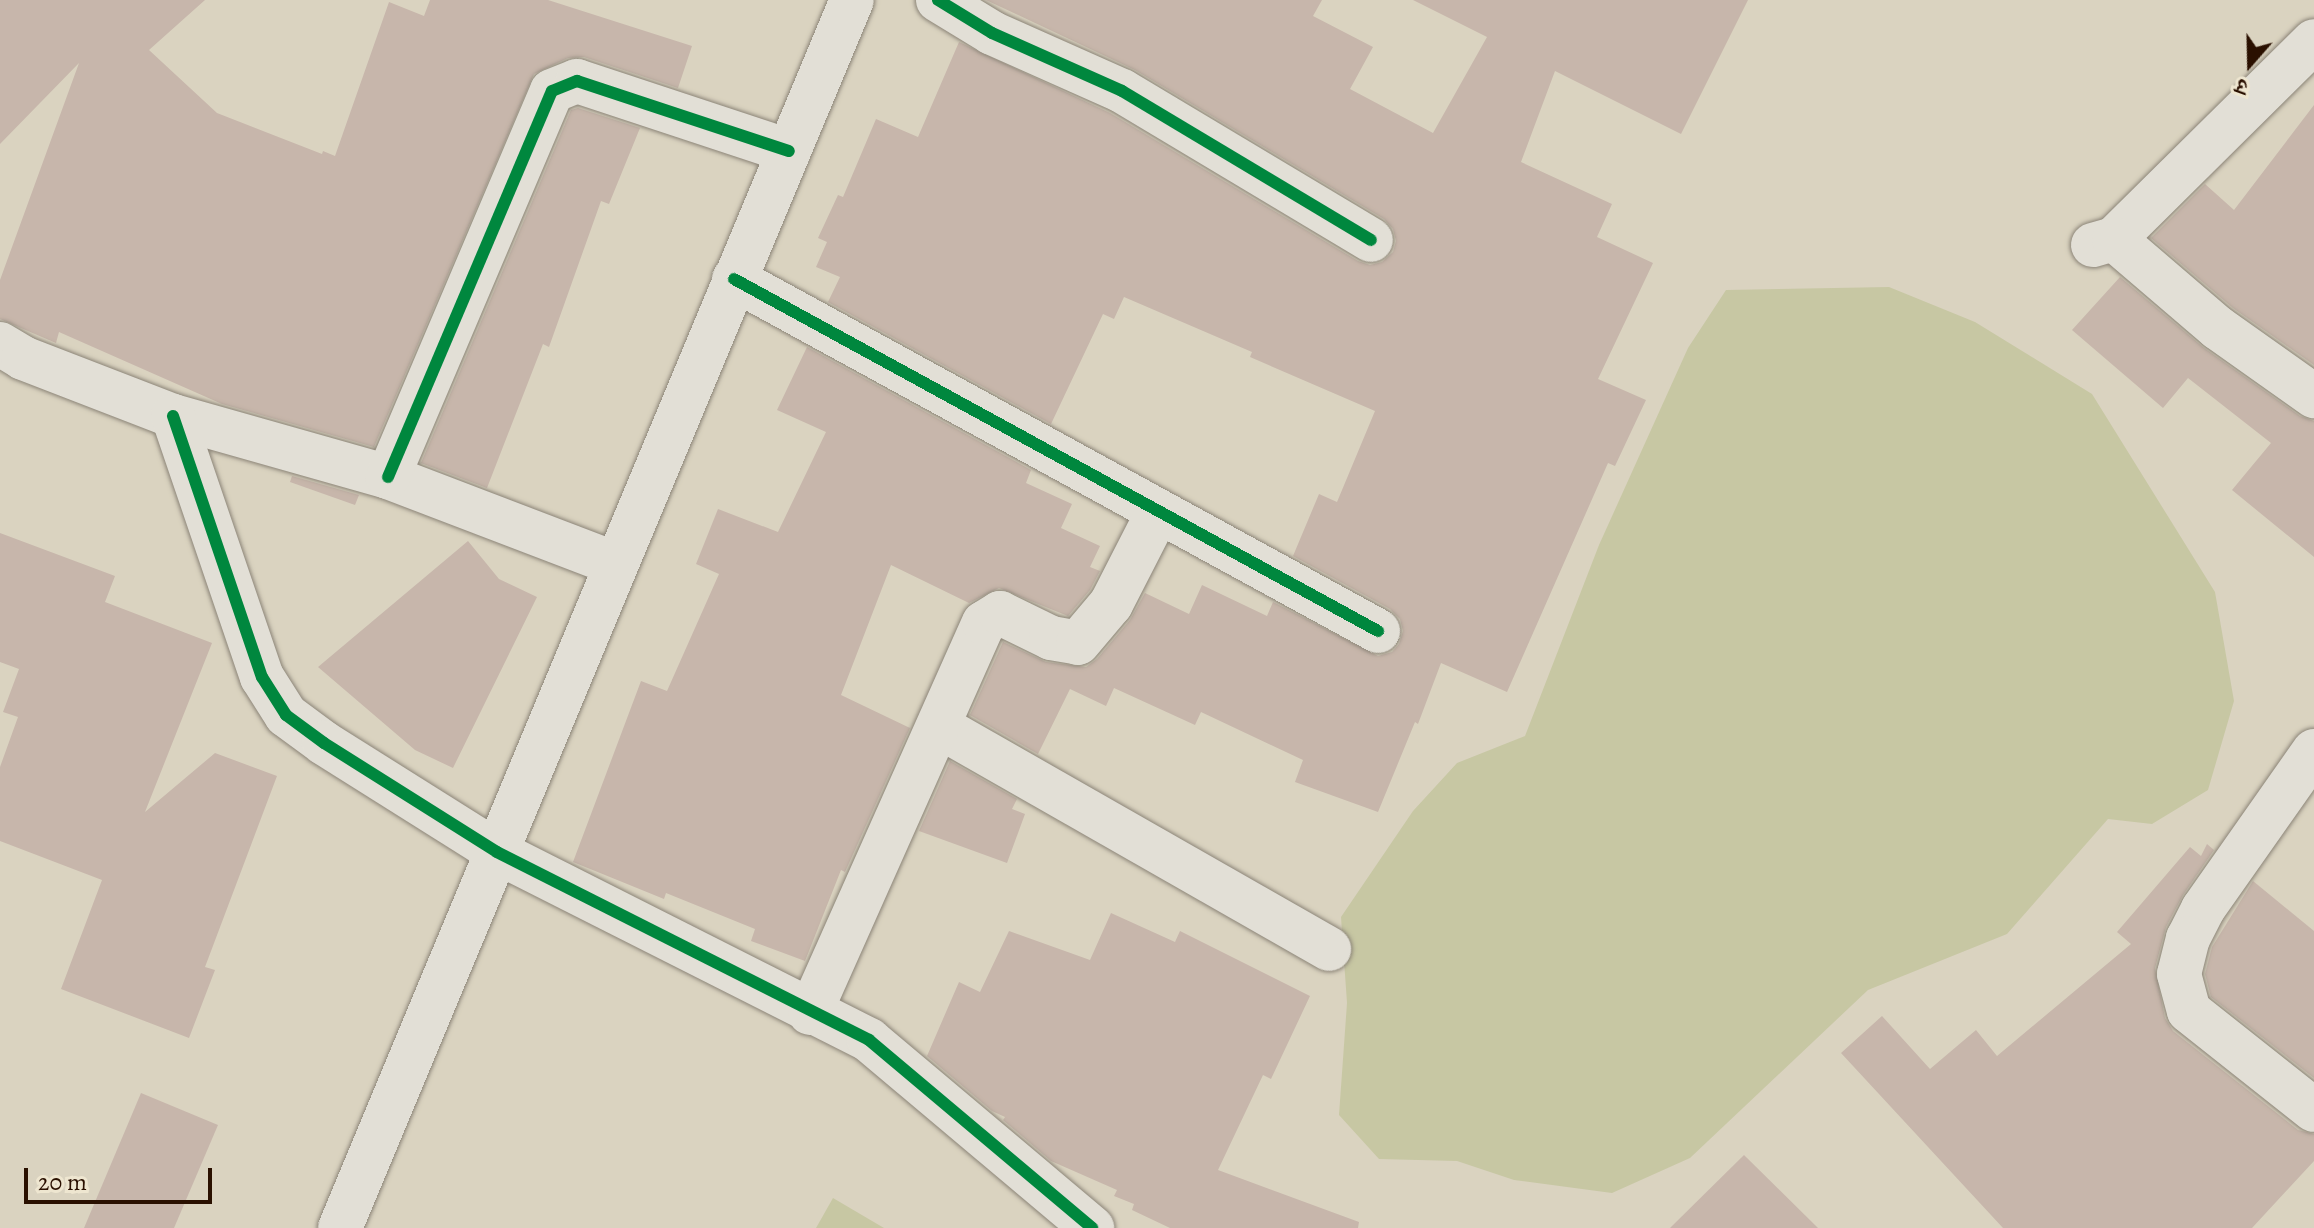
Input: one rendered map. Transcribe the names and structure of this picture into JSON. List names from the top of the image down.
{
  "scale_bar": "20 m",
  "north": "bottom"
}
